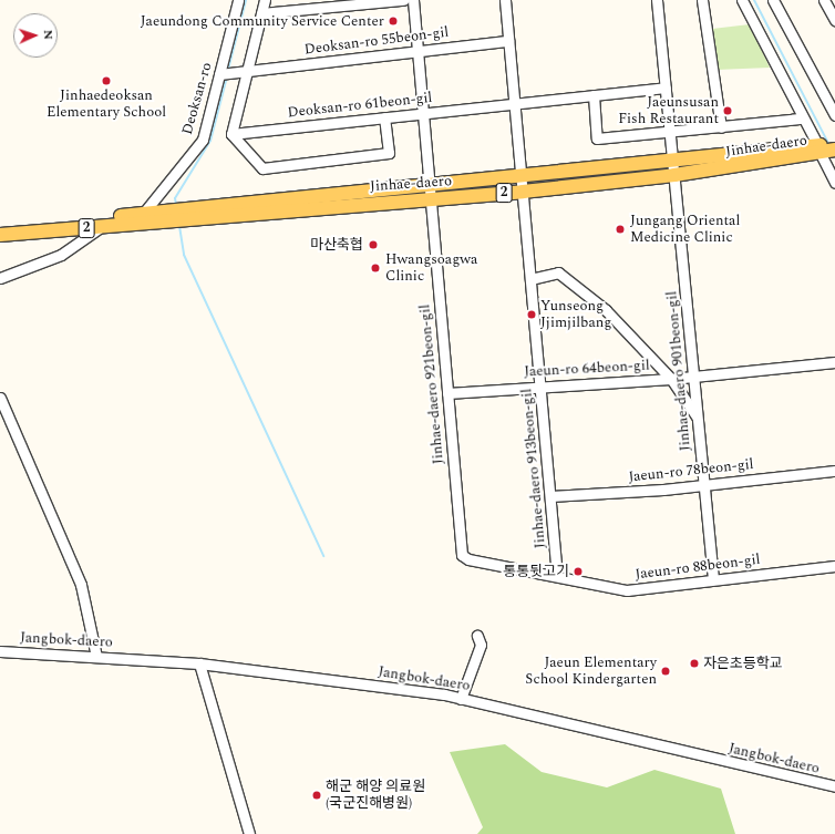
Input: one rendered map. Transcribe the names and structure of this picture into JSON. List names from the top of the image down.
{
  "streets": {
    "main road": ["Jinhae-daero", "2"],
    "street": [
      "Deoksan-ro 55beon-gil",
      "Deoksan-ro",
      "Deoksan-ro 61beon-gil",
      "Jaeun-ro 64beon-gil",
      "Jinhae-daero 901beon-gil",
      "Jinhae-daero 921beon-gil",
      "Jinhae-daero 913beon-gil",
      "Jaeun-ro 78beon-gil",
      "Jaeun-ro 88beon-gil",
      "Jangbok-daero"
    ]
  },
  "crossings": [
    ["Deoksan-ro 55beon-gil", "Deoksan-ro"],
    ["Deoksan-ro 55beon-gil", "Jinhae-daero 921beon-gil"],
    ["Deoksan-ro 55beon-gil", "Jinhae-daero 913beon-gil"],
    ["Deoksan-ro", "Jinhae-daero"],
    ["Deoksan-ro 61beon-gil", "Jinhae-daero 901beon-gil"],
    ["Deoksan-ro 61beon-gil", "Jinhae-daero 921beon-gil"],
    ["Deoksan-ro 61beon-gil", "Jinhae-daero 913beon-gil"],
    ["Jinhae-daero", "2"],
    ["Jinhae-daero", "Jinhae-daero 901beon-gil"],
    ["Jinhae-daero", "Jinhae-daero 921beon-gil"],
    ["Jinhae-daero", "Jinhae-daero 913beon-gil"],
    ["Jaeun-ro 64beon-gil", "Jinhae-daero 901beon-gil"],
    ["Jaeun-ro 64beon-gil", "Jinhae-daero 921beon-gil"],
    ["Jaeun-ro 64beon-gil", "Jinhae-daero 913beon-gil"],
    ["Jinhae-daero 901beon-gil", "Jaeun-ro 78beon-gil"],
    ["Jinhae-daero 901beon-gil", "Jaeun-ro 88beon-gil"],
    ["Jinhae-daero 921beon-gil", "Jaeun-ro 88beon-gil"],
    ["Jinhae-daero 913beon-gil", "Jaeun-ro 78beon-gil"],
    ["Jinhae-daero 913beon-gil", "Jaeun-ro 88beon-gil"]
  ],
  "places": [
    "Jaeundong Community Service Center",
    "Jinhaedeoksan Elementary School",
    "Jaeunsusan Fish Restaurant",
    "Jungang Oriental Medicine Clinic",
    "마산축협",
    "Hwangsoagwa Clinic",
    "Yunseong Jjimjilbang",
    "통통뒷고기",
    "자은초등학교",
    "Jaeun Elementary School Kindergarten",
    "해군 해양 의료원 (국군진해병원)"
  ],
  "north": "right"
}
